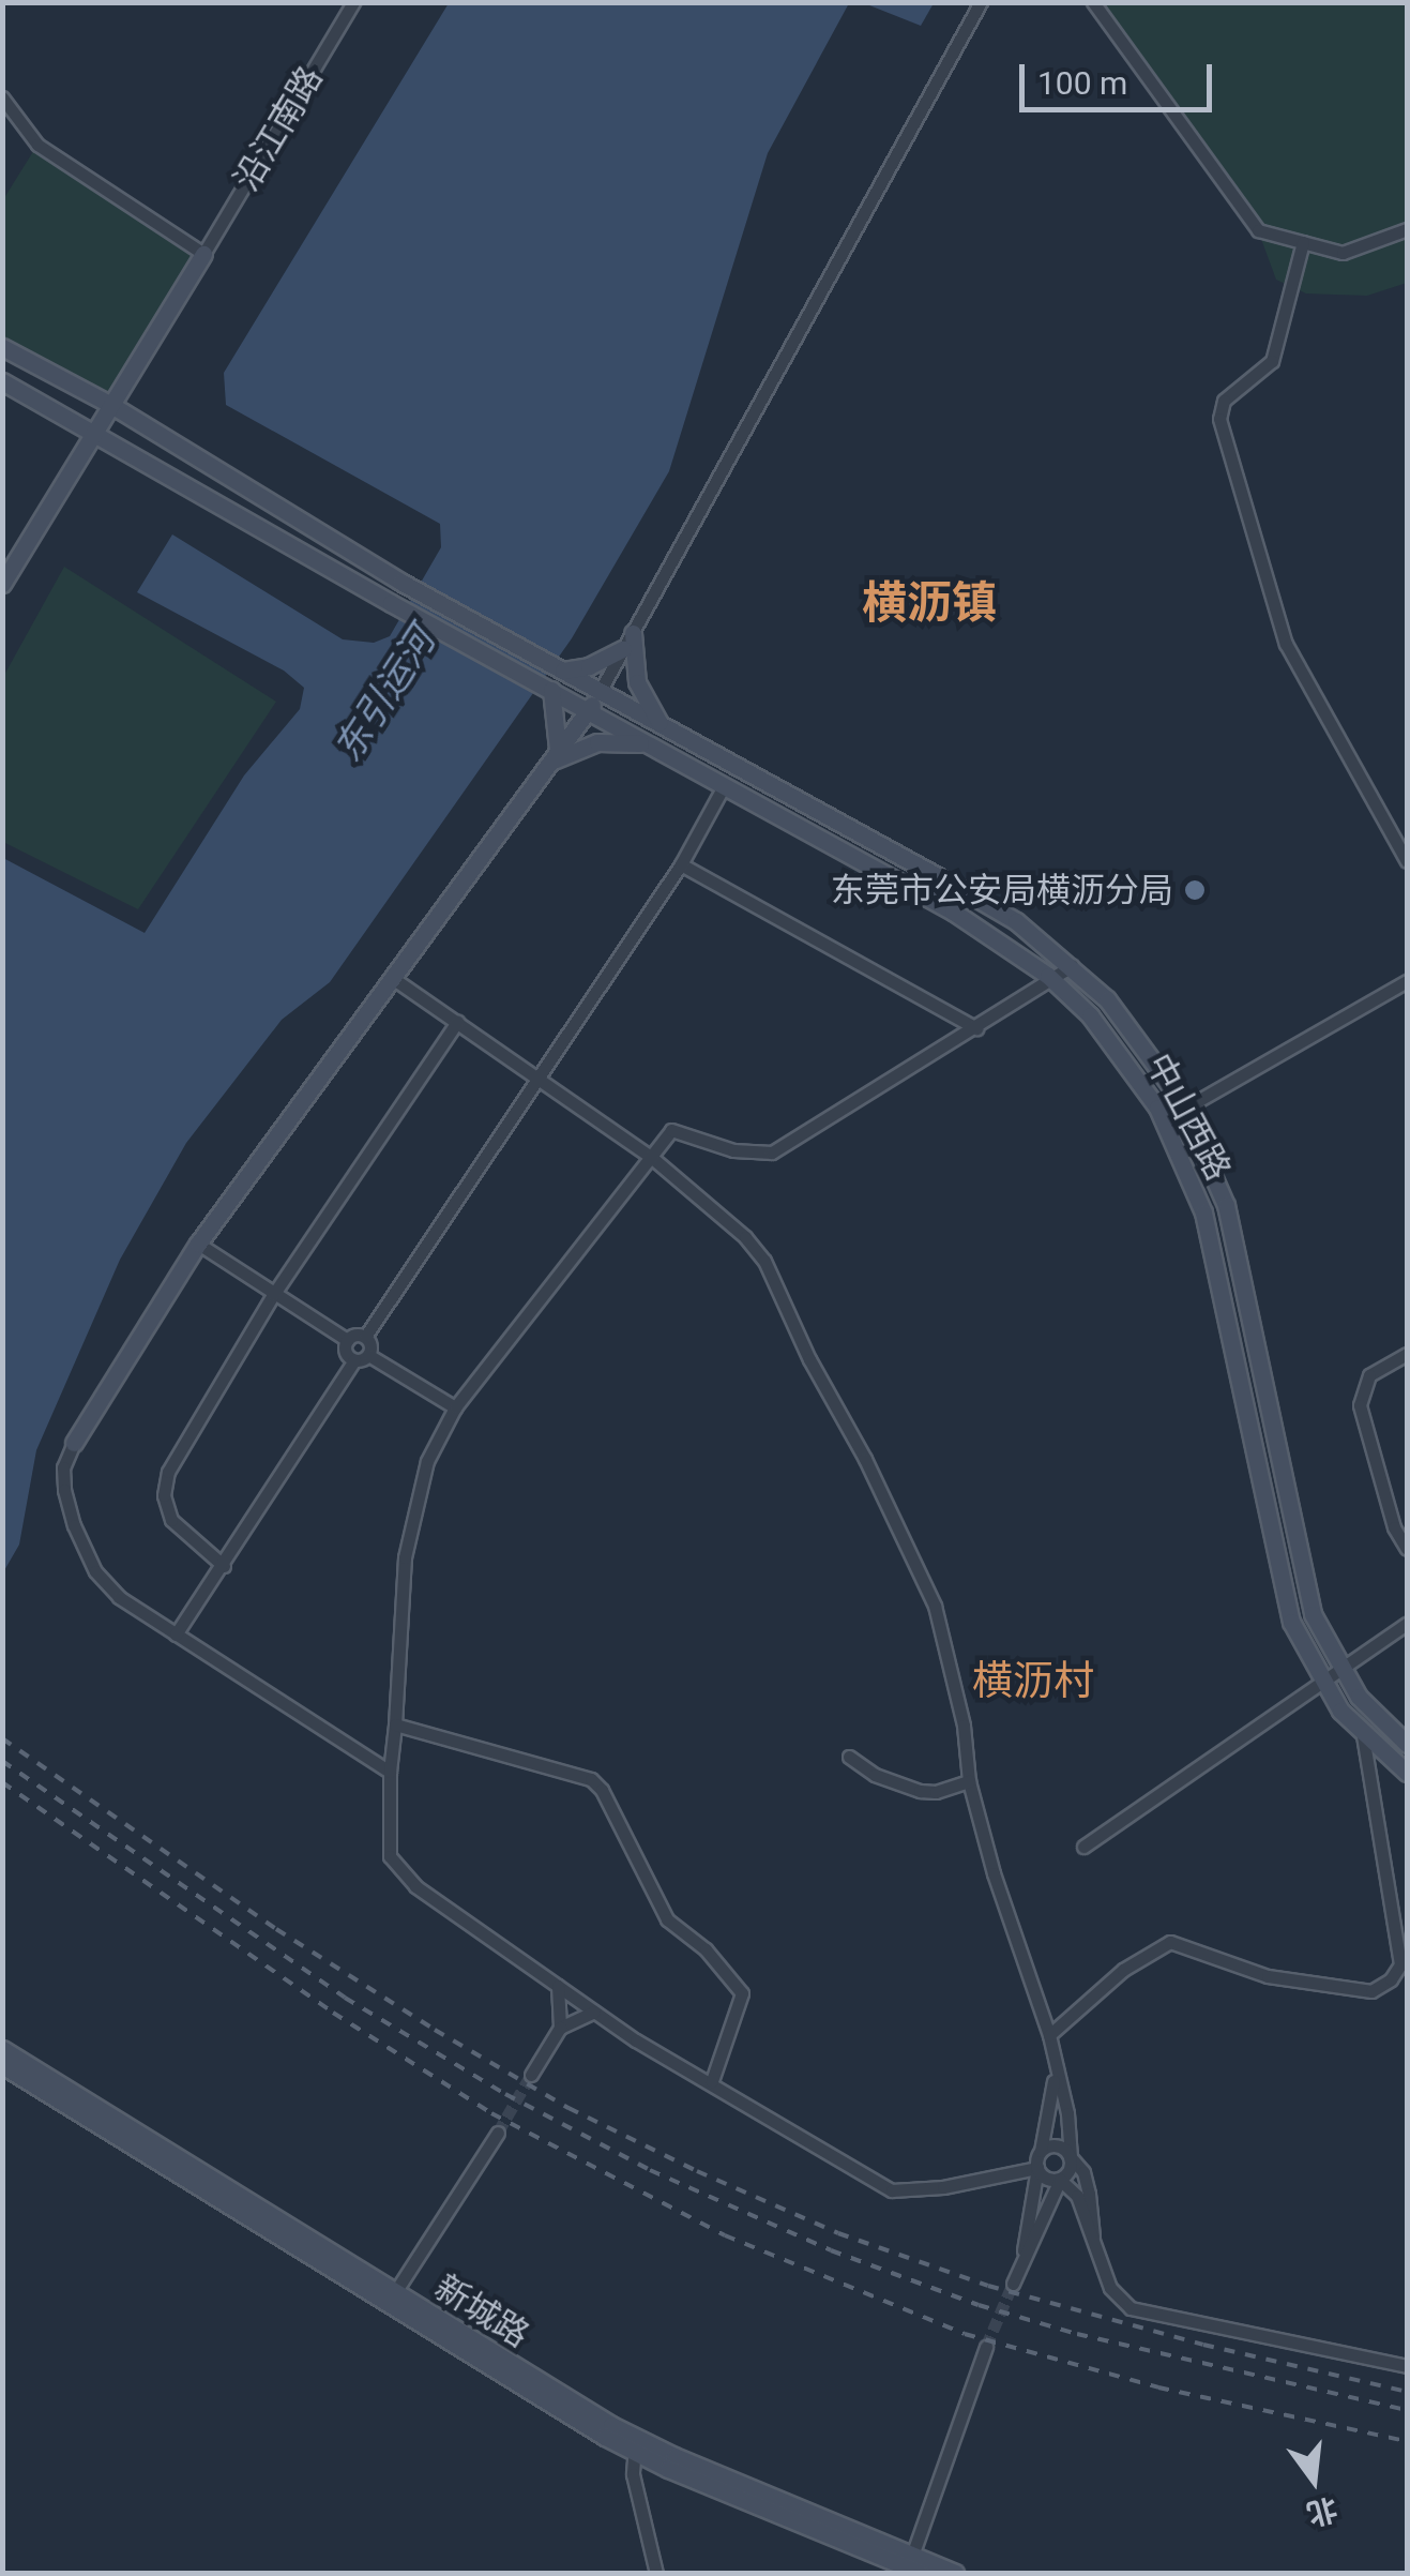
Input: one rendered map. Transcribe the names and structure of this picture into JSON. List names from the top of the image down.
{
  "streets": {
    "main road": ["中山西路", "新城路"],
    "street": ["沿江南路"]
  },
  "districts": ["横沥镇", "横沥村"],
  "water": ["东引运河"],
  "places": ["东莞市公安局横沥分局"],
  "scale_bar": "100 m",
  "north": "bottom"
}
